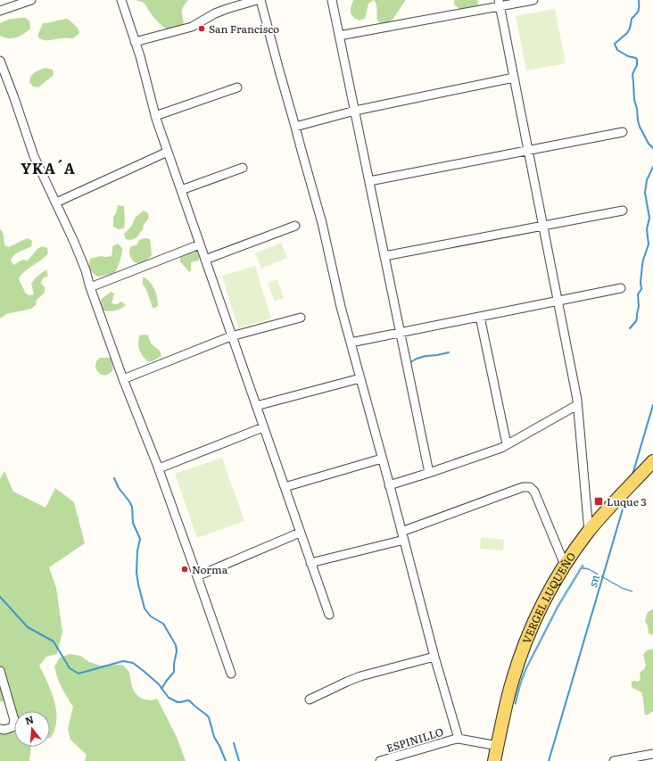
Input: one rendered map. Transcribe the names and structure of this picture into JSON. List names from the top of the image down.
{
  "streets": {
    "main road": ["VERGEL LUQUEÑO"],
    "street": ["ESPINILLO"]
  },
  "crossings": [
    ["VERGEL LUQUEÑO", "ESPINILLO"]
  ],
  "districts": ["YKA´A"],
  "water": ["sn"],
  "places": {
    "other": ["San Francisco", "Norma"],
    "transit": ["Luque 3"]
  },
  "north": "top"
}
